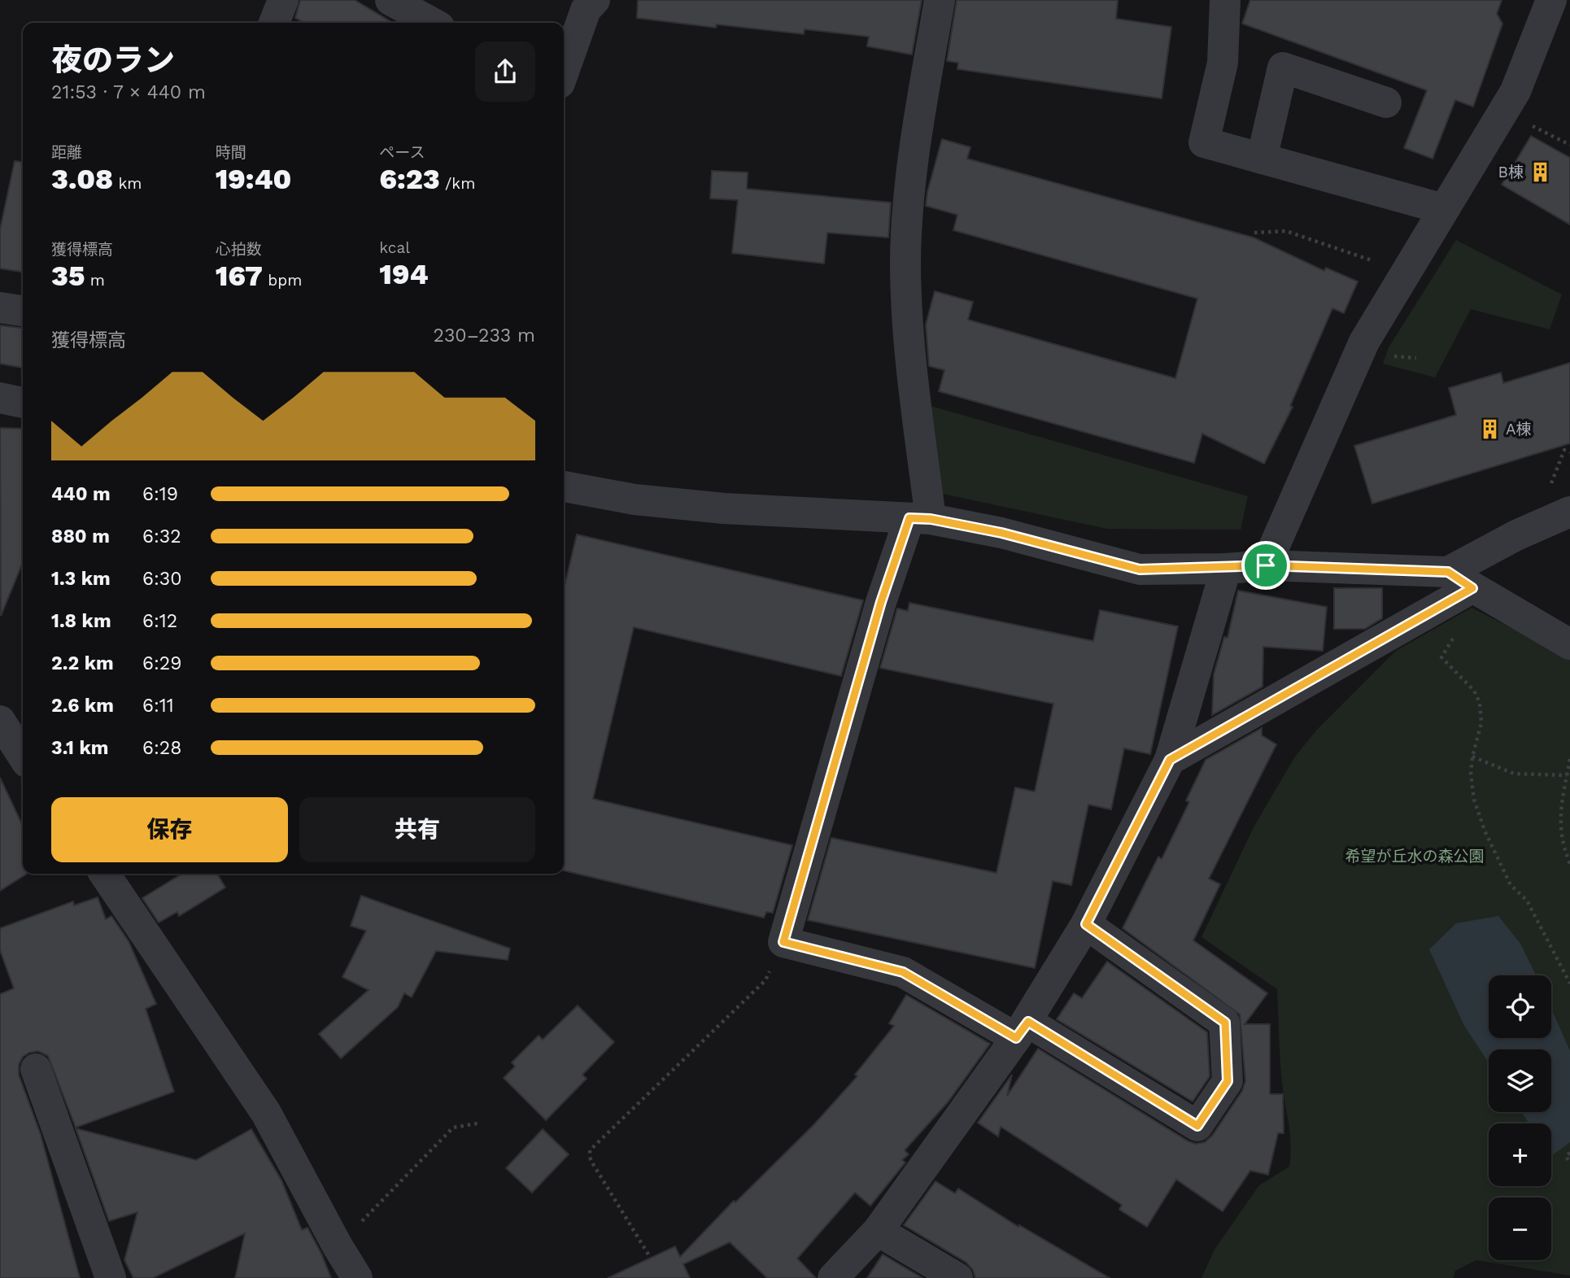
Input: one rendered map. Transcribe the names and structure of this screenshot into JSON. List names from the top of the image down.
{
  "parks": ["希望が丘水の森公園"],
  "places": {
    "building": ["B棟", "A棟"]
  },
  "page": {
    "heading": ["夜のラン", "21:53 · 7 × 440 m"],
    "stats": [
      ["距離", "3.08 km"],
      ["時間", "19:40"],
      ["ペース", "6:23 /km"],
      ["獲得標高", "35 m"],
      ["心拍数", "167 bpm"],
      ["kcal", "194"]
    ],
    "chart": ["獲得標高", "230–233 m"],
    "list": [
      {
        "name": "440 m",
        "note": "6:19"
      },
      {
        "name": "880 m",
        "note": "6:32"
      },
      {
        "name": "1.3 km",
        "note": "6:30"
      },
      {
        "name": "1.8 km",
        "note": "6:12"
      },
      {
        "name": "2.2 km",
        "note": "6:29"
      },
      {
        "name": "2.6 km",
        "note": "6:11"
      },
      {
        "name": "3.1 km",
        "note": "6:28"
      }
    ],
    "buttons": ["保存", "共有"],
    "map_buttons": ["+", "−"]
  }
}
